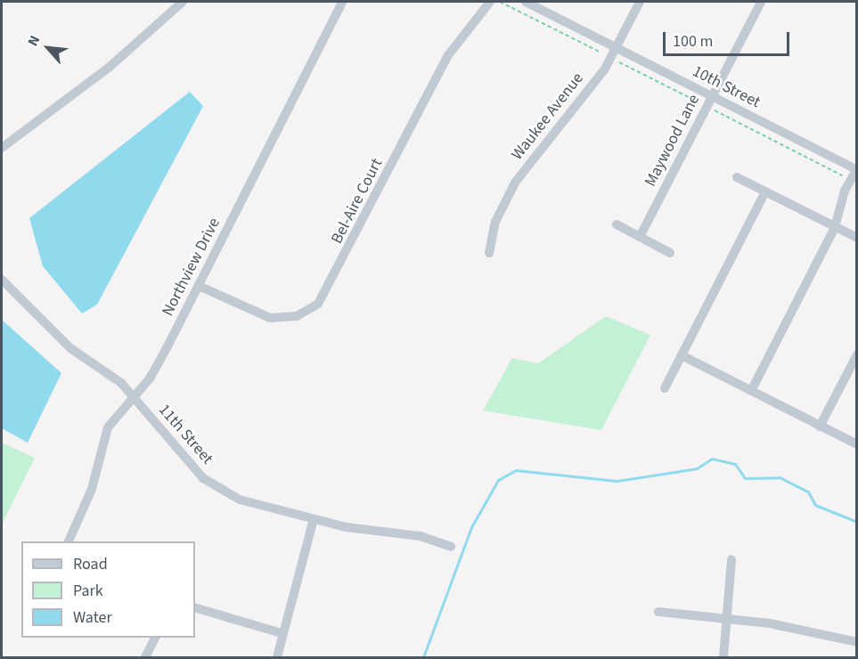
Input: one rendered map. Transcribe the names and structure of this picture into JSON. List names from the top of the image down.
{
  "streets": {
    "street": [
      "10th Street",
      "Waukee Avenue",
      "Maywood Lane",
      "Bel-Aire Court",
      "Northview Drive",
      "11th Street"
    ]
  },
  "crossings": [
    ["10th Street", "Waukee Avenue"],
    ["10th Street", "Maywood Lane"],
    ["Bel-Aire Court", "Northview Drive"],
    ["Northview Drive", "11th Street"]
  ],
  "legend": ["Road", "Park", "Water"],
  "scale_bar": "100 m",
  "north": "top left"
}
